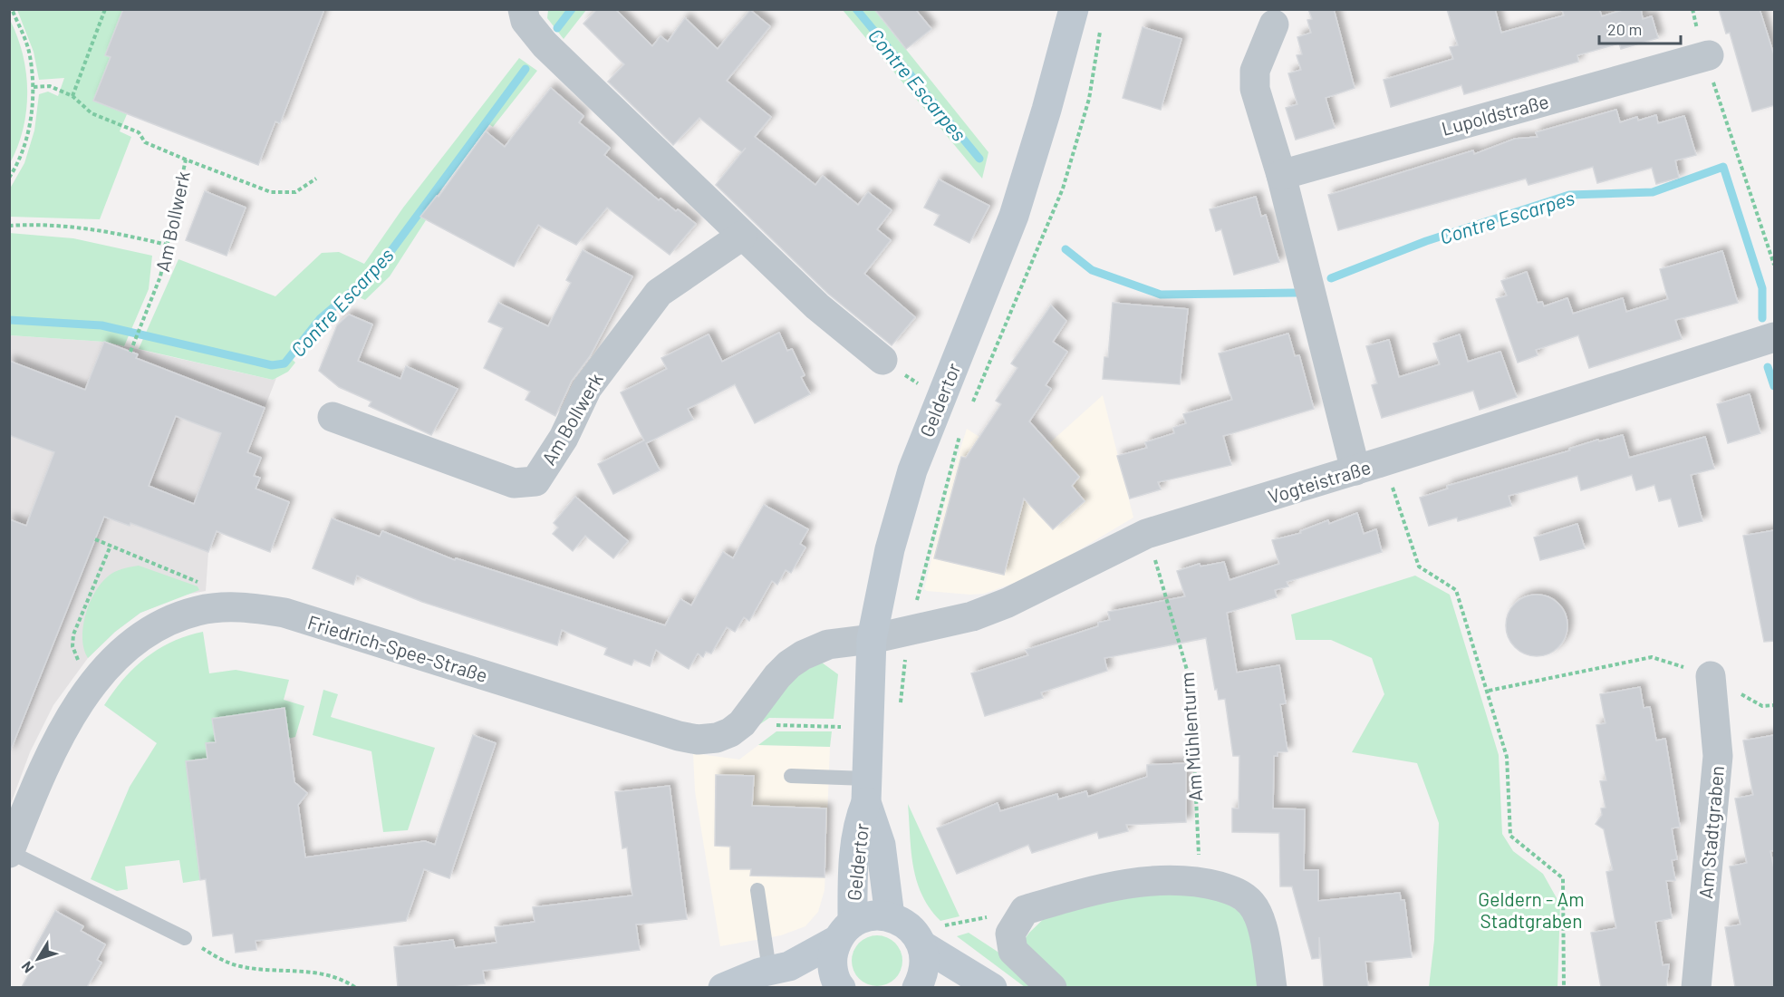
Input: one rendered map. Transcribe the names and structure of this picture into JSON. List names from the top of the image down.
{
  "streets": {
    "main road": ["Geldertor"],
    "street": [
      "Lupoldstraße",
      "Am Bollwerk",
      "Vogteistraße",
      "Friedrich-Spee-Straße",
      "Am Stadtgraben"
    ],
    "path": ["Am Mühlenturm"]
  },
  "crossings": [
    ["Geldertor", "Vogteistraße"],
    ["Geldertor", "Friedrich-Spee-Straße"],
    ["Vogteistraße", "Friedrich-Spee-Straße"],
    ["Vogteistraße", "Am Mühlenturm"]
  ],
  "water": ["Contre Escarpes"],
  "parks": ["Geldern - Am Stadtgraben"],
  "scale_bar": "20 m",
  "north": "bottom left"
}
